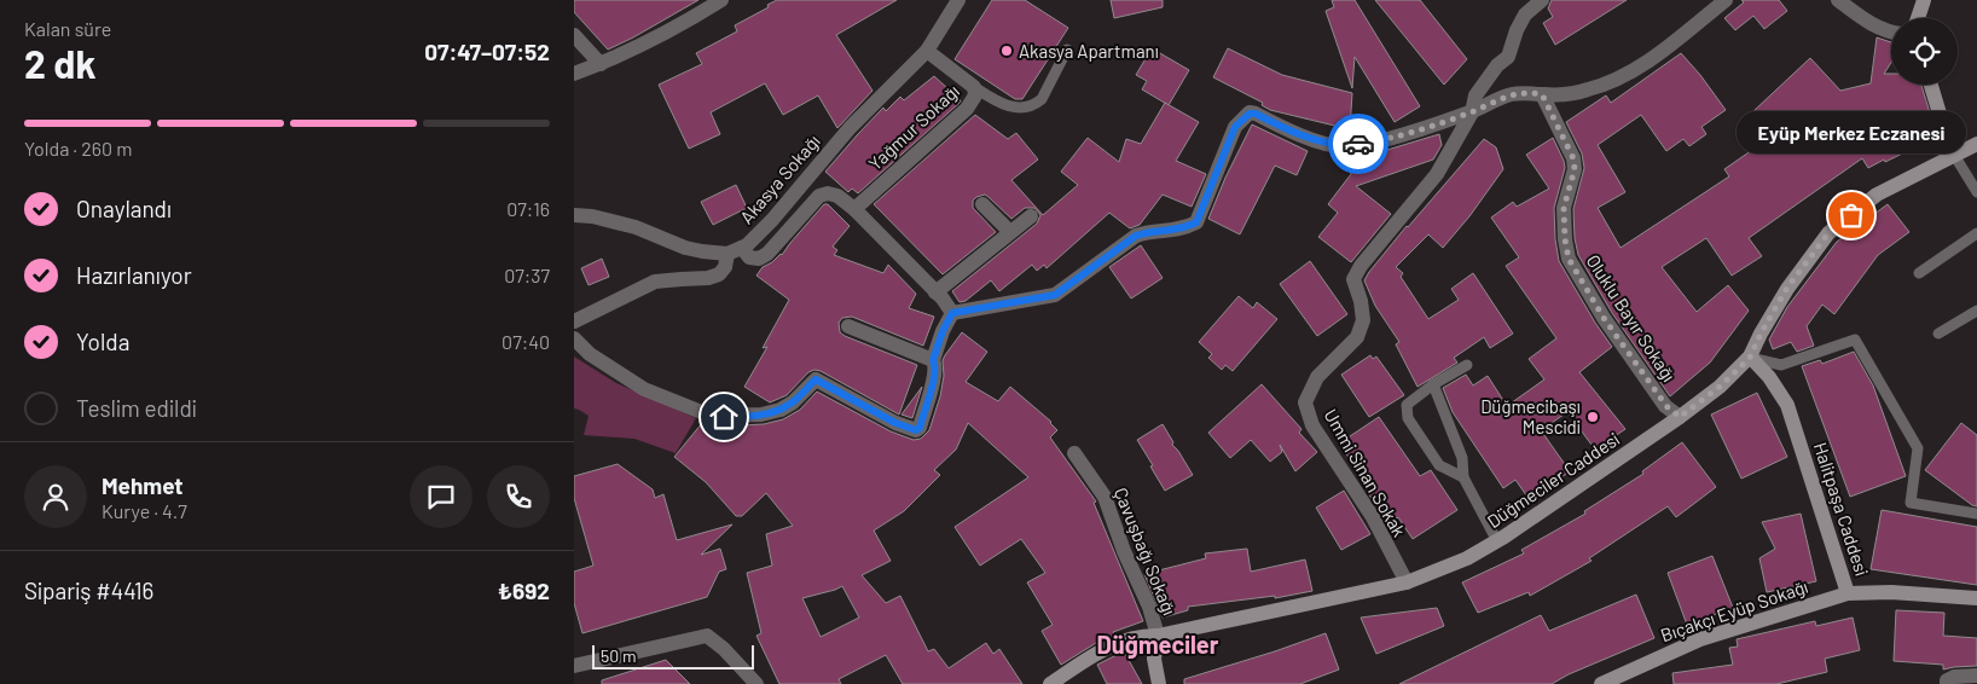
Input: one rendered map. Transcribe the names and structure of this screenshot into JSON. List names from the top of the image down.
{
  "streets": {
    "street": [
      "Yağmur Sokağı",
      "Akasya Sokağı",
      "Oluklu Bayır Sokağı",
      "Ummi Sinan Sokak",
      "Düğmeciler Caddesi",
      "Halitpaşa Caddesi",
      "Çavuşbağı Sokağı",
      "Bıçakçı Eyüp Sokağı"
    ]
  },
  "crossings": [
    ["Yağmur Sokağı", "Akasya Sokağı"],
    ["Oluklu Bayır Sokağı", "Düğmeciler Caddesi"],
    ["Ummi Sinan Sokak", "Düğmeciler Caddesi"],
    ["Düğmeciler Caddesi", "Halitpaşa Caddesi"],
    ["Düğmeciler Caddesi", "Çavuşbağı Sokağı"],
    ["Halitpaşa Caddesi", "Bıçakçı Eyüp Sokağı"]
  ],
  "districts": ["Düğmeciler"],
  "places": ["Akasya Apartmanı", "Eyüp Merkez Eczanesi", "Düğmecibaşı Mescidi"],
  "scale_bar": "50 m",
  "page": {
    "heading": ["2 dk", "Kalan süre", "07:47–07:52"],
    "panel": [
      "Mehmet",
      "Kurye · 4.7",
      "Sipariş #4416",
      "₺692"
    ],
    "bar": "Yolda · 260 m",
    "bubble": "Eyüp Merkez Eczanesi",
    "list": [
      ["Onaylandı", "07:16"],
      ["Hazırlanıyor", "07:37"],
      ["Yolda", "07:40"],
      "Teslim edildi"
    ],
    "scale": "50 m"
  }
}
